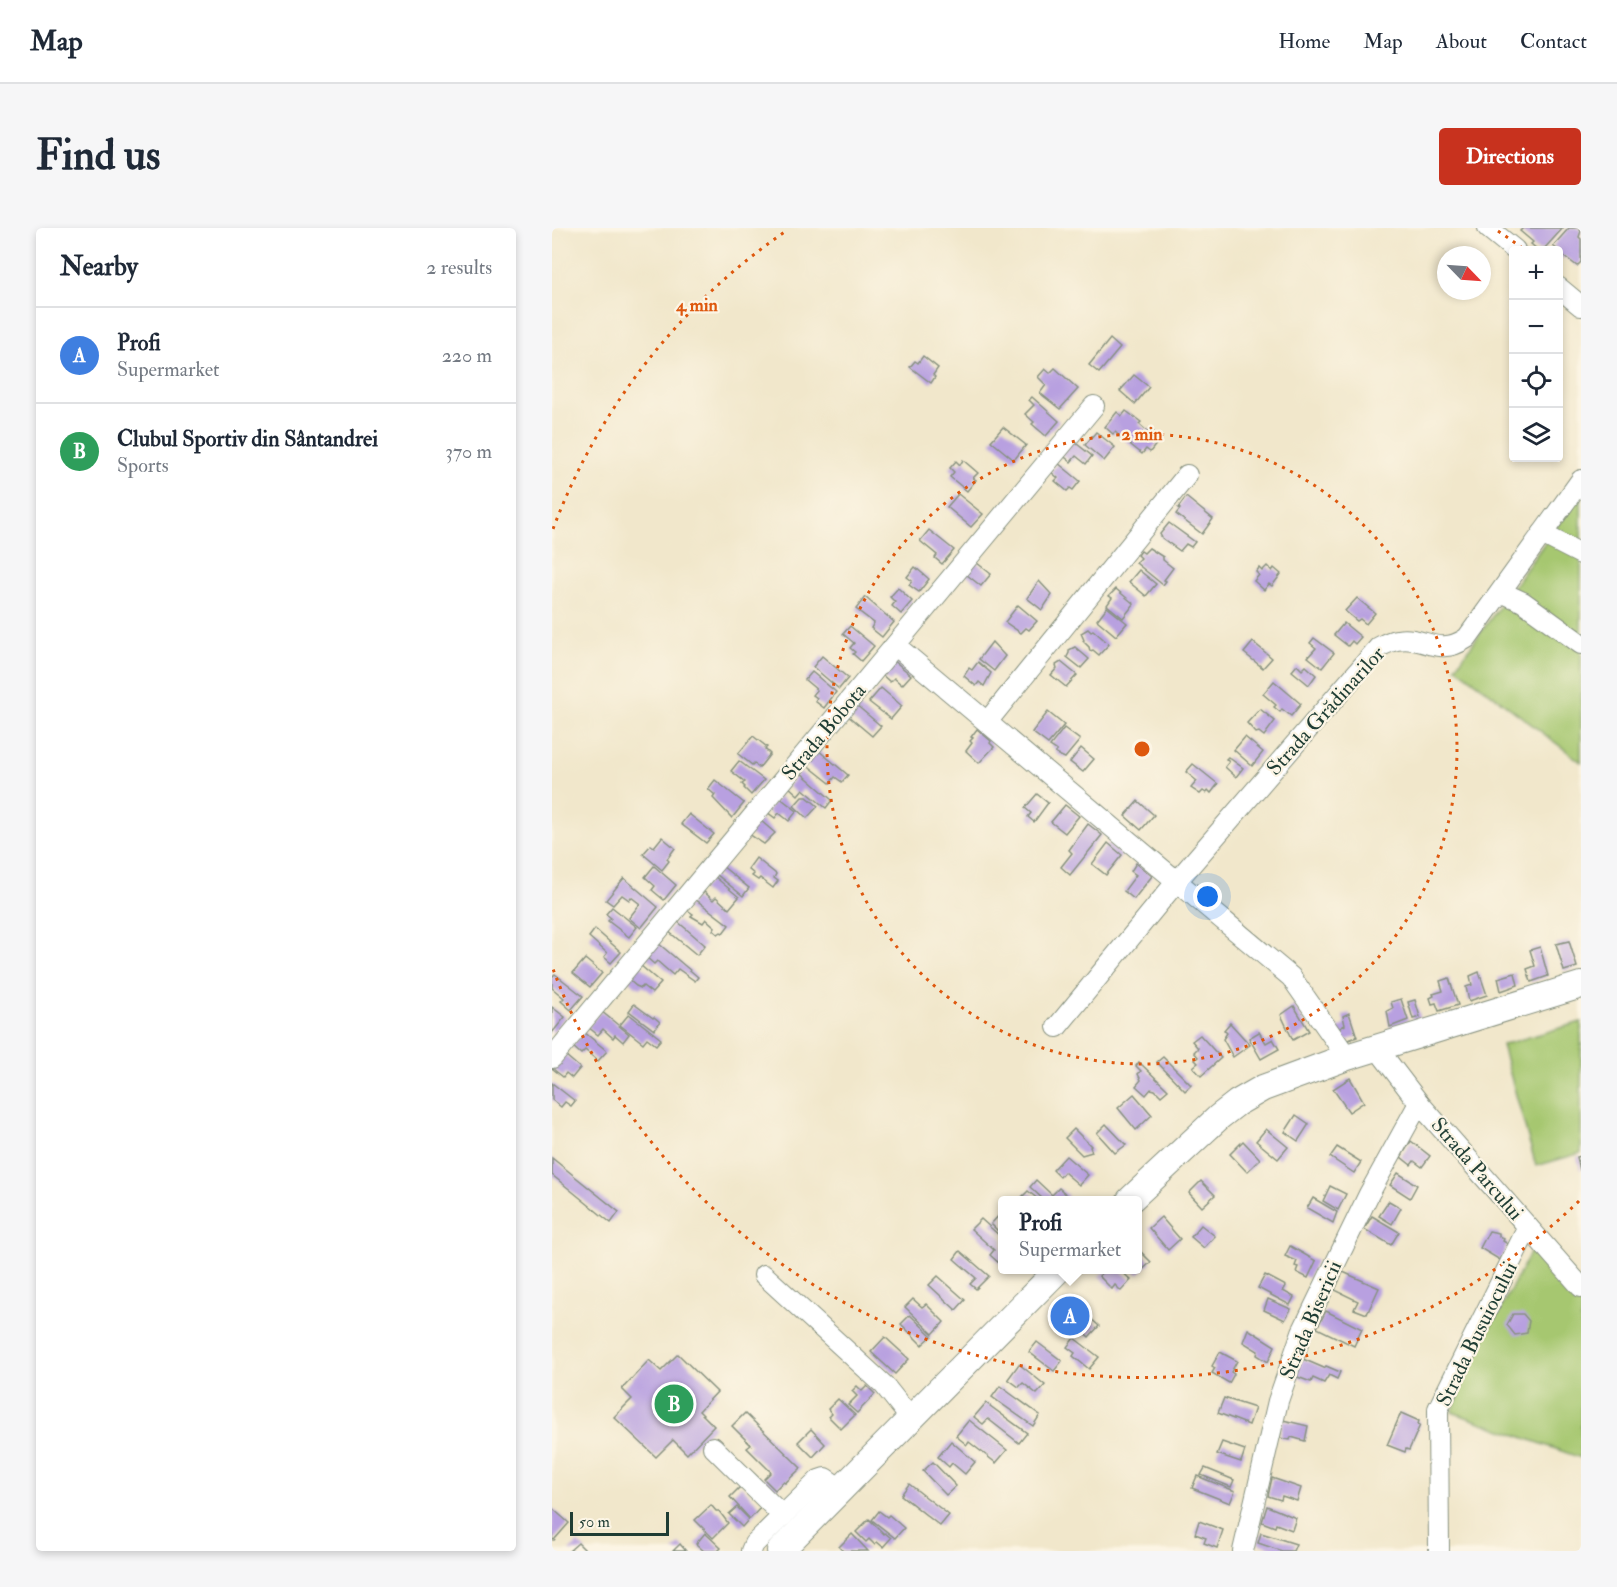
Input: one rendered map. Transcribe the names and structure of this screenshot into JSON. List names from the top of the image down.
{
  "streets": {
    "street": [
      "Strada Grădinarilor",
      "Strada Bobota",
      "Strada Parcului",
      "Strada Bisericii",
      "Strada Busuiocului"
    ]
  },
  "crossings": [
    ["Strada Parcului", "Strada Bisericii"],
    ["Strada Parcului", "Strada Busuiocului"]
  ],
  "scale_bar": "50 m",
  "north": "bottom right",
  "page": {
    "header": "Map",
    "nav": [
      "Home",
      "Map",
      "About",
      "Contact"
    ],
    "buttons": "Directions",
    "title": "Find us",
    "heading": ["Nearby", "2 results"],
    "map_buttons": ["+", "−"],
    "list": [
      {
        "mark": "A",
        "name": "Profi",
        "note": "Supermarket",
        "value": "220 m"
      },
      {
        "mark": "B",
        "name": "Clubul Sportiv din Sântandrei",
        "note": "Sports",
        "value": "370 m"
      }
    ],
    "popup": ["Profi", "Supermarket"],
    "pins": ["A", "B"],
    "scale": "50 m"
  },
  "rings": ["4 min", "2 min"]
}
